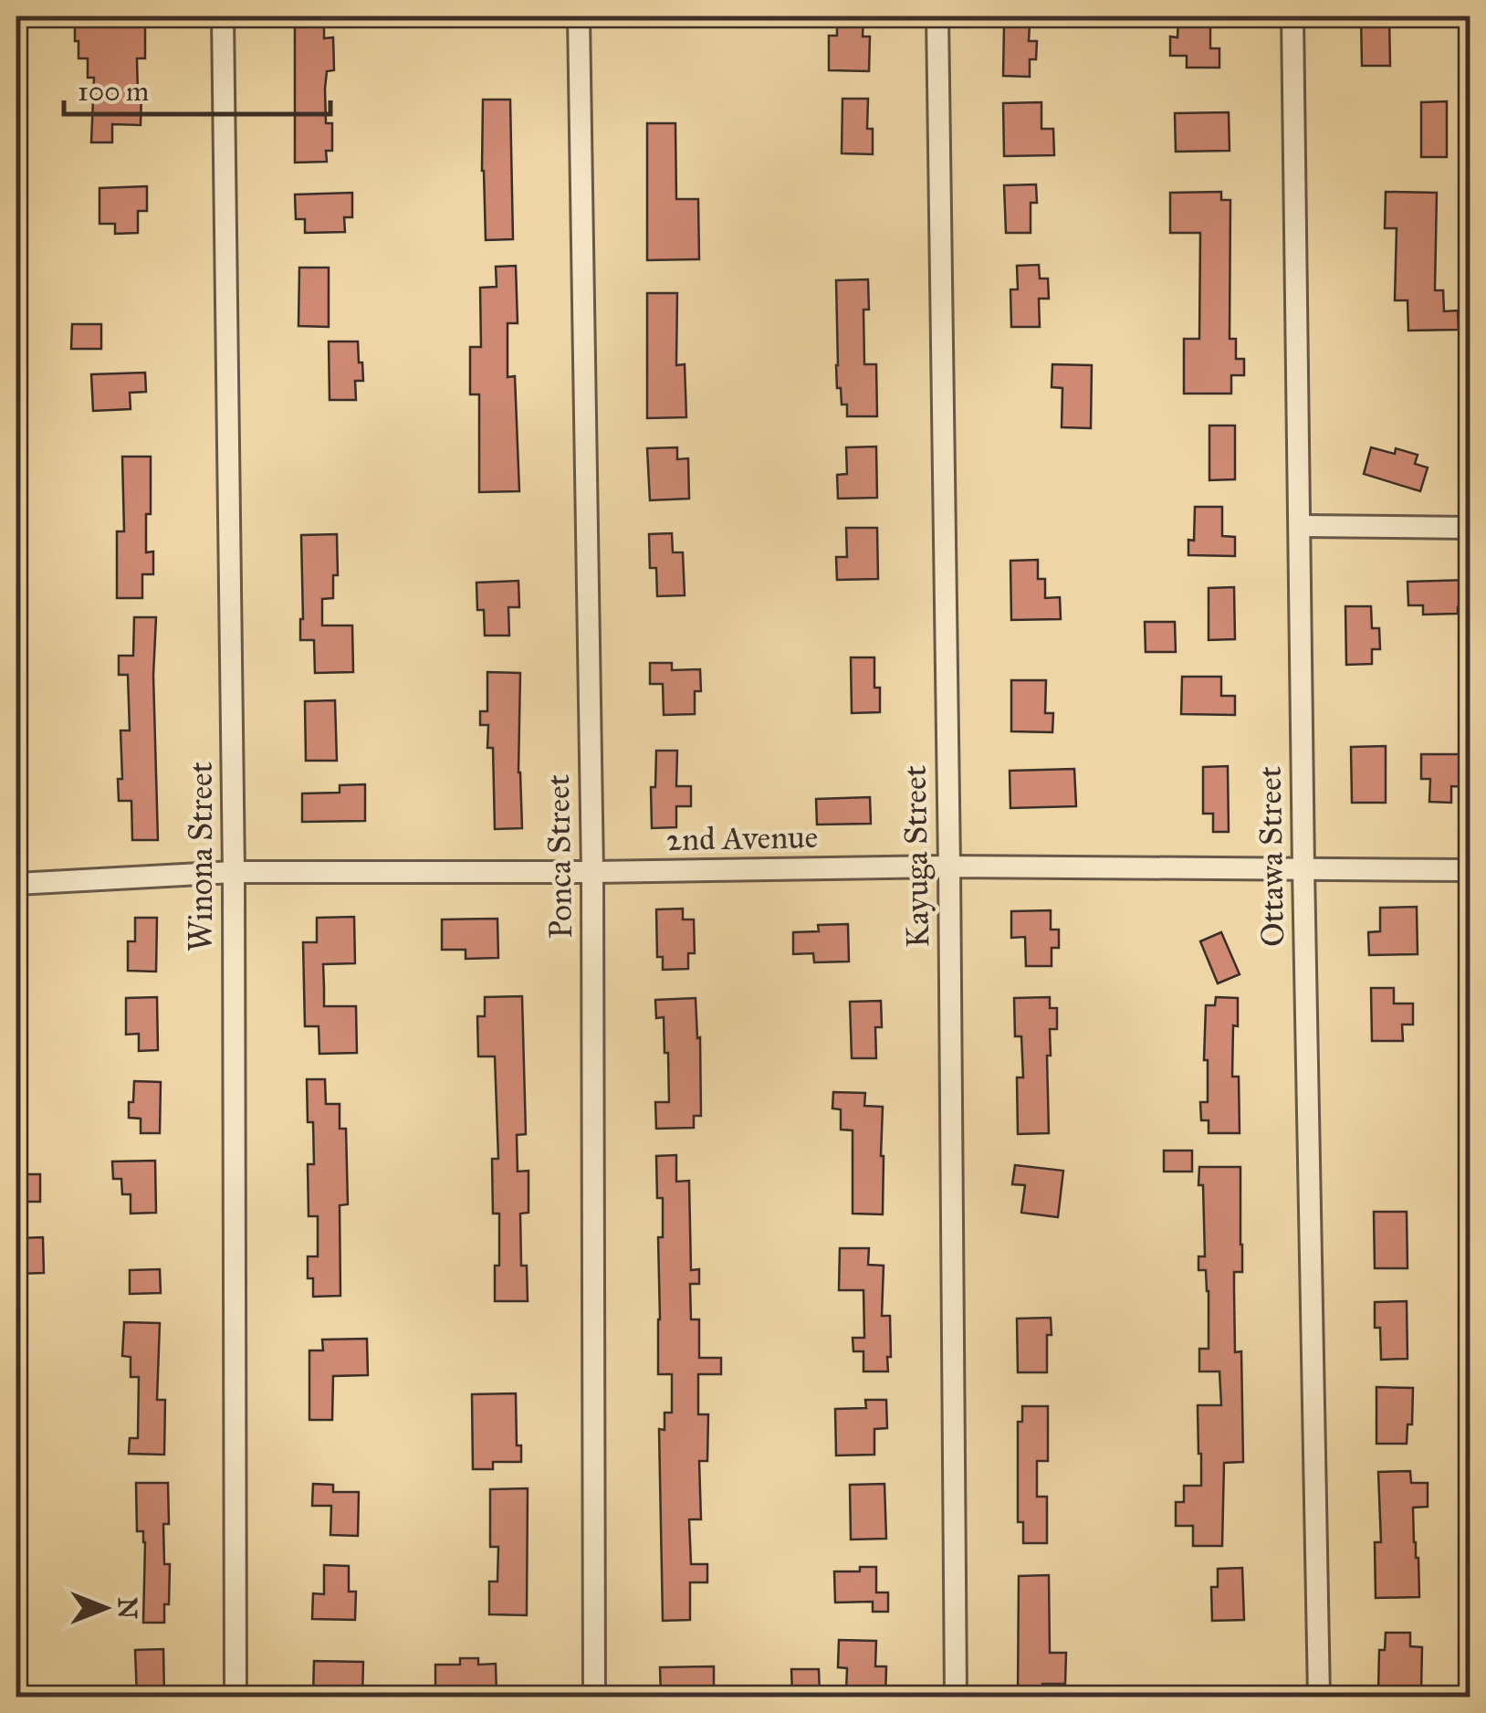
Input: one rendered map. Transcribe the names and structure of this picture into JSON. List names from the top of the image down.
{
  "streets": {
    "street": [
      "2nd Avenue",
      "Winona Street",
      "Ponca Street",
      "Kayuga Street",
      "Ottawa Street"
    ]
  },
  "crossings": [
    ["2nd Avenue", "Winona Street"],
    ["2nd Avenue", "Ponca Street"],
    ["2nd Avenue", "Kayuga Street"],
    ["2nd Avenue", "Ottawa Street"]
  ],
  "scale_bar": "100 m",
  "north": "right"
}
